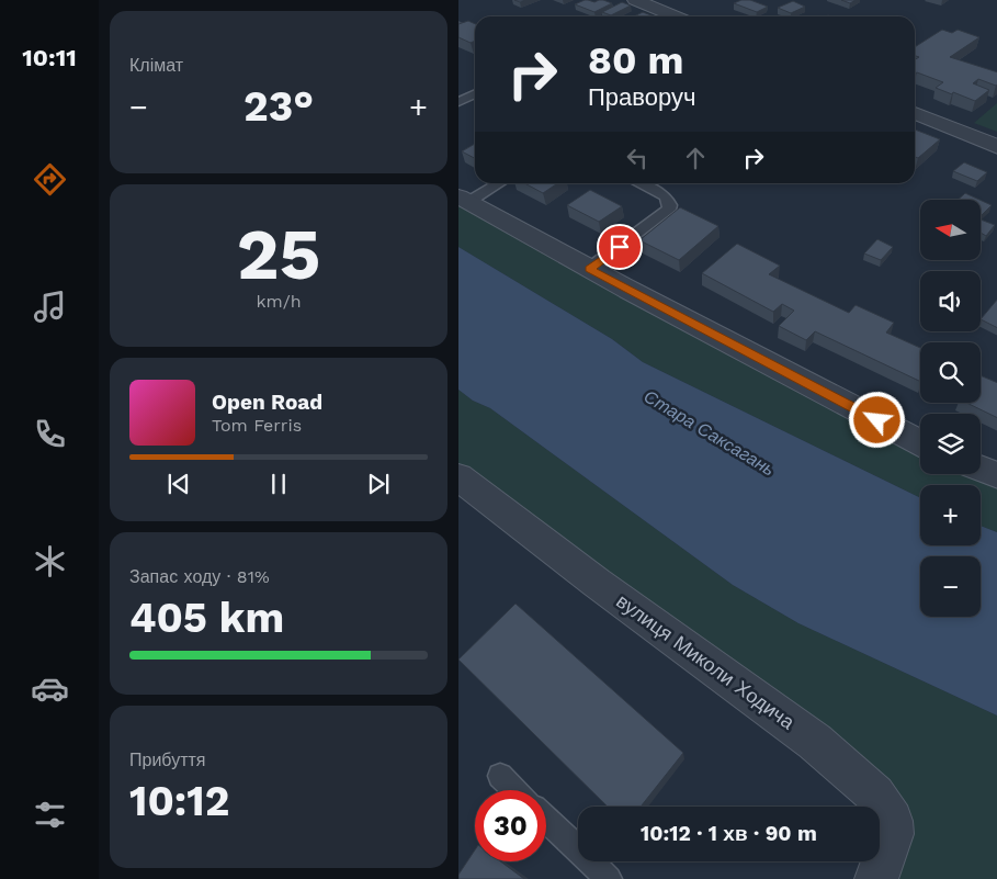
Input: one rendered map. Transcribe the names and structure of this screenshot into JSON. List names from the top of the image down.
{
  "streets": {
    "street": ["вулиця Миколи Ходича"]
  },
  "water": ["Стара Саксагань"],
  "north": "left",
  "page": {
    "tabs": "10:11",
    "tile": [
      "Клімат",
      ["25", "km/h"],
      ["Запас ходу · 81%", "405 km"],
      ["Прибуття", "10:12"]
    ],
    "turn": ["80 m", "Праворуч"],
    "heat": ["−", "23°", "+"],
    "map_buttons": ["+", "−"],
    "song": ["Open Road", "Tom Ferris"],
    "limit": "30",
    "trip": "10:12 · 1 хв · 90 m"
  }
}
